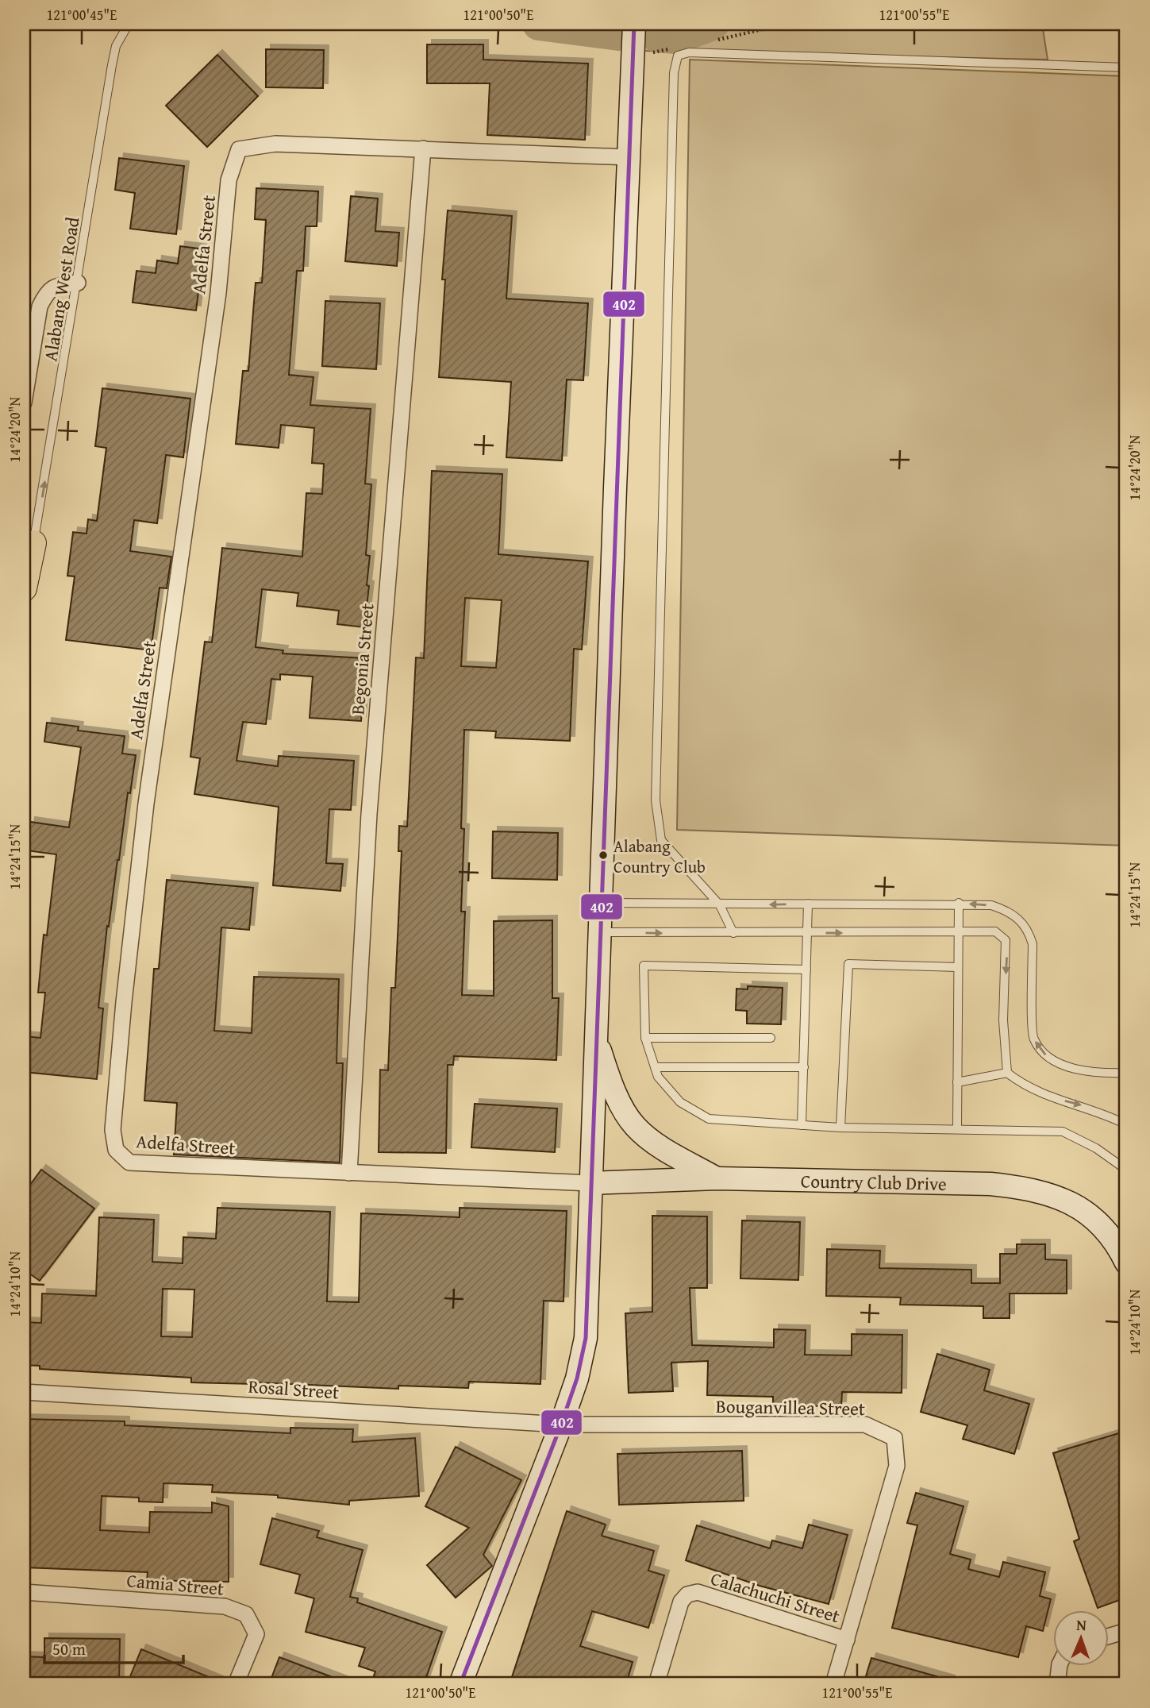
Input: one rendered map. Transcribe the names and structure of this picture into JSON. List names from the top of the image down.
{
  "streets": {
    "street": [
      "Adelfa Street",
      "Begonia Street",
      "Country Club Drive",
      "Rosal Street",
      "Bouganvillea Street",
      "Camia Street",
      "Calachuchi Street"
    ],
    "lane": ["Alabang West Road"]
  },
  "crossings": [
    ["Adelfa Street", "Begonia Street"],
    ["Adelfa Street", "Country Club Drive"],
    ["Rosal Street", "Bouganvillea Street"],
    ["Bouganvillea Street", "Calachuchi Street"]
  ],
  "one_way": ["Alabang West Road"],
  "places": ["Alabang Country Club"],
  "lines": ["transit line 402"],
  "scale_bar": "50 m",
  "north": "top",
  "coordinates": [
    "121°00'45\"E",
    "121°00'50\"E",
    "121°00'55\"E",
    "14°24'20\"N",
    "14°24'15\"N",
    "14°24'10\"N"
  ]
}
